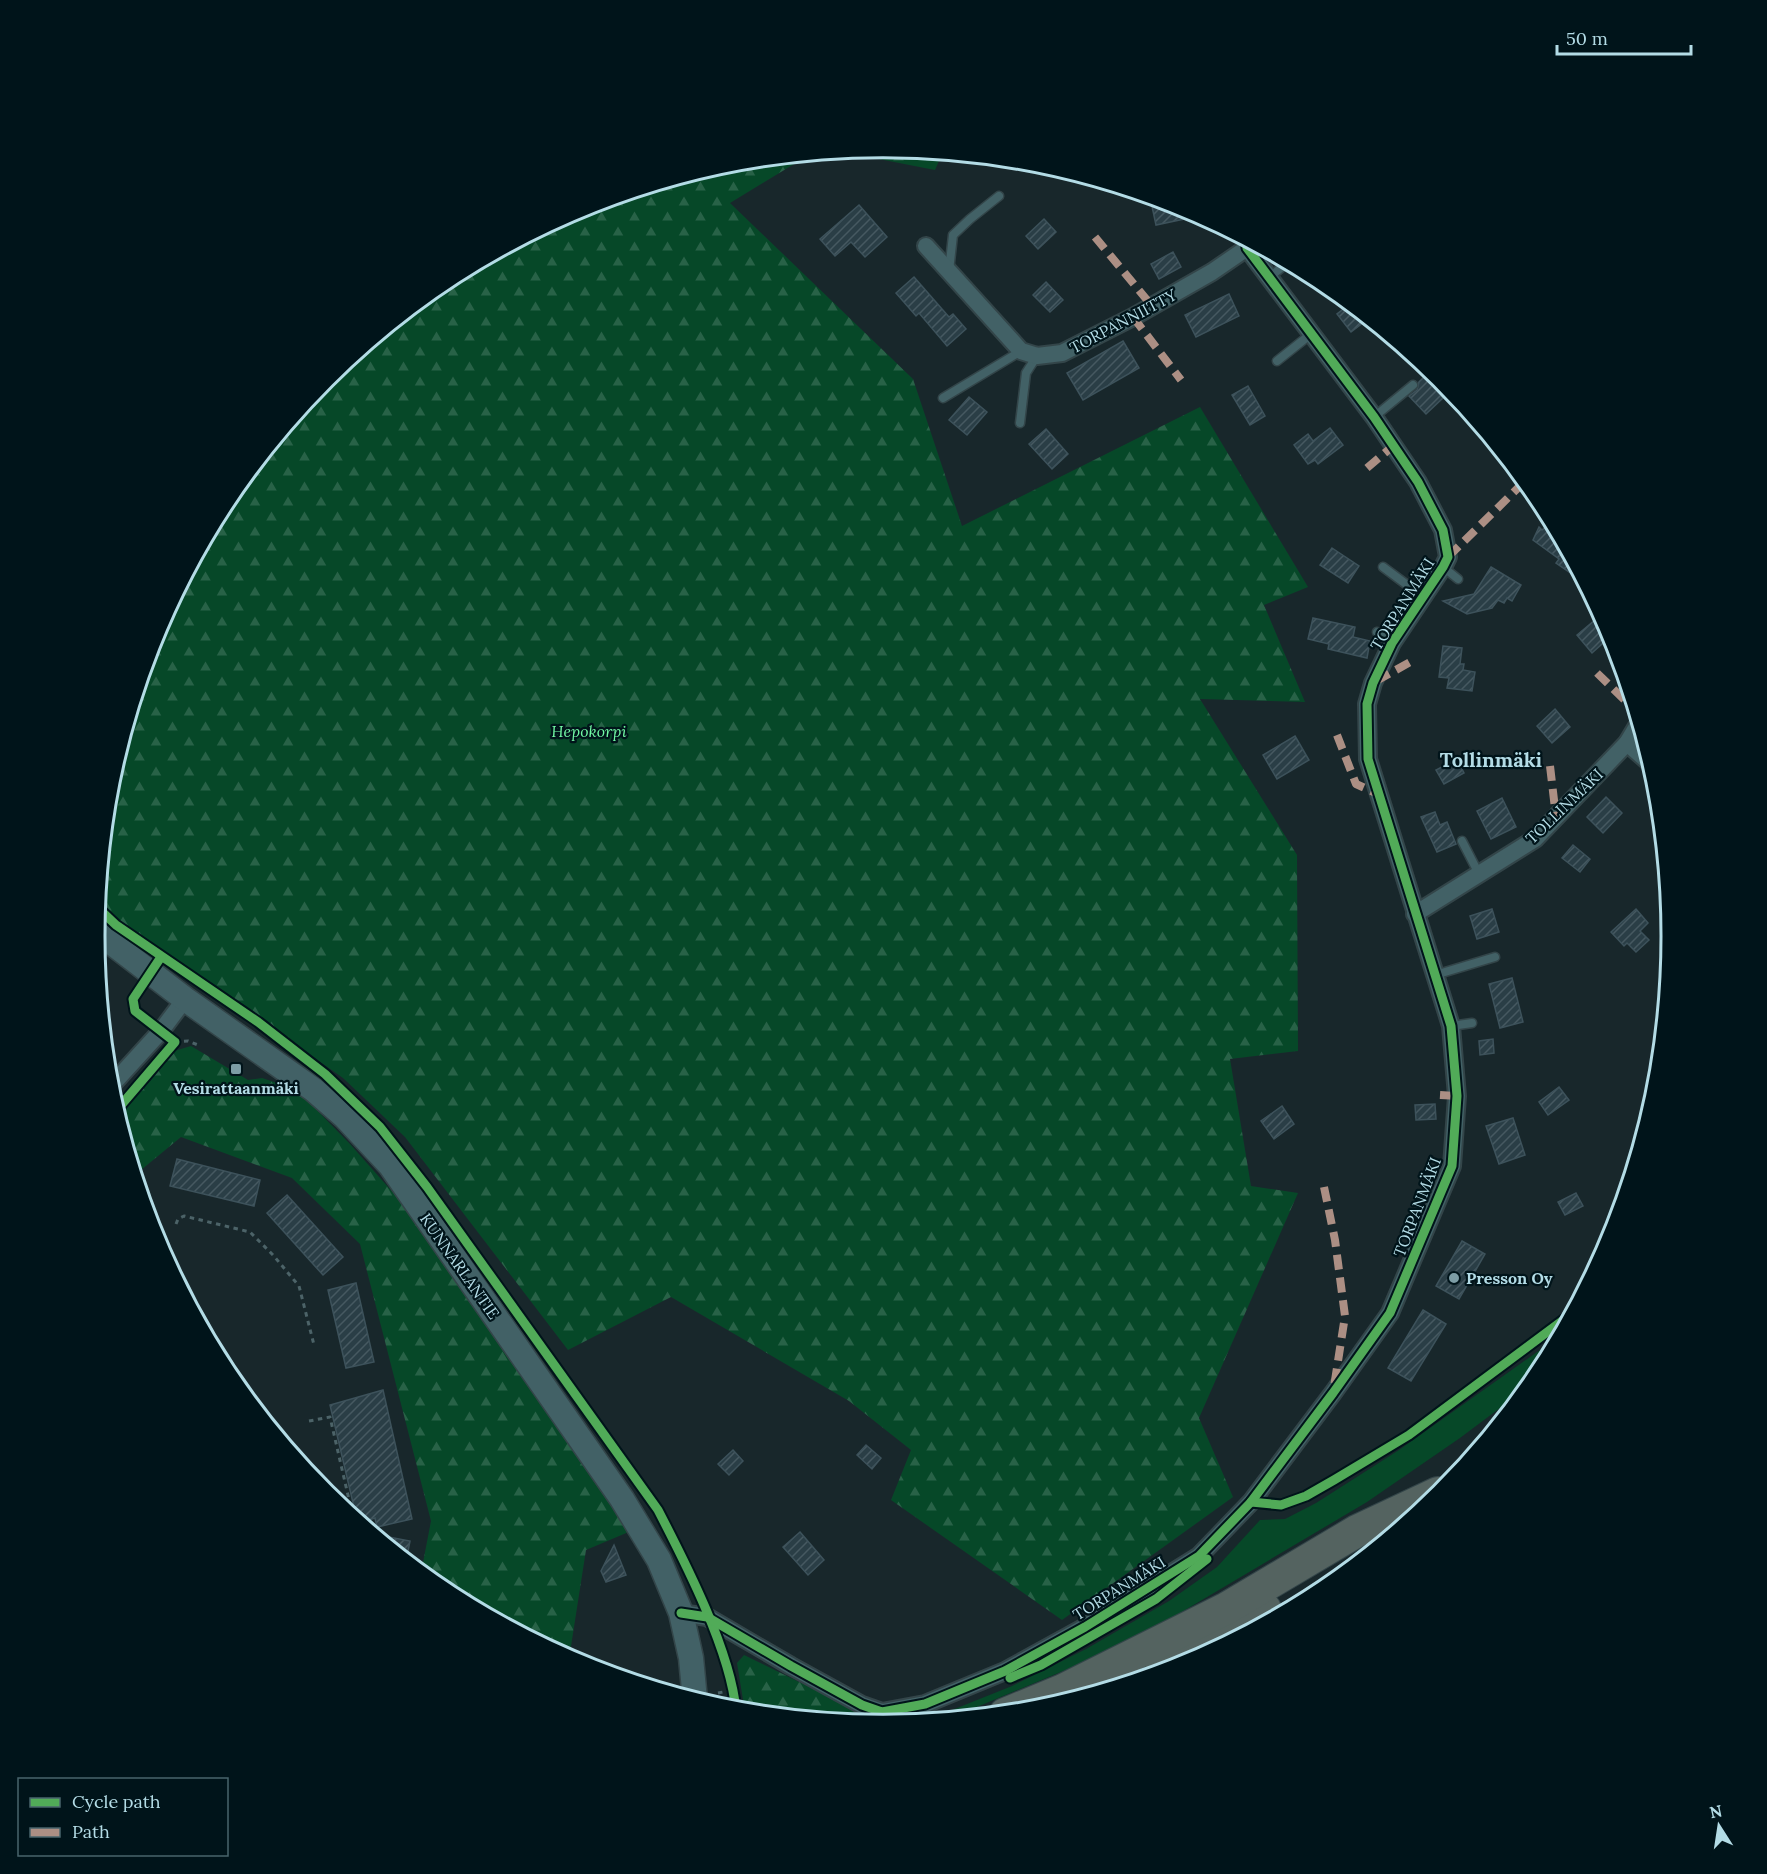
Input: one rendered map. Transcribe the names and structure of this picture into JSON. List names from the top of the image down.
{
  "streets": {
    "main road": ["KUNNARLANTIE"],
    "street": ["TORPANNIITTY", "TORPANMÄKI", "TOLLINMÄKI"]
  },
  "crossings": [
    ["TORPANMÄKI", "TOLLINMÄKI"],
    ["TORPANMÄKI", "KUNNARLANTIE"]
  ],
  "districts": ["Tollinmäki"],
  "parks": ["Hepokorpi"],
  "places": {
    "transit": ["Vesirattaanmäki"],
    "other": ["Presson Oy"]
  },
  "legend": ["Cycle path", "Path"],
  "scale_bar": "50 m",
  "north": "top"
}
